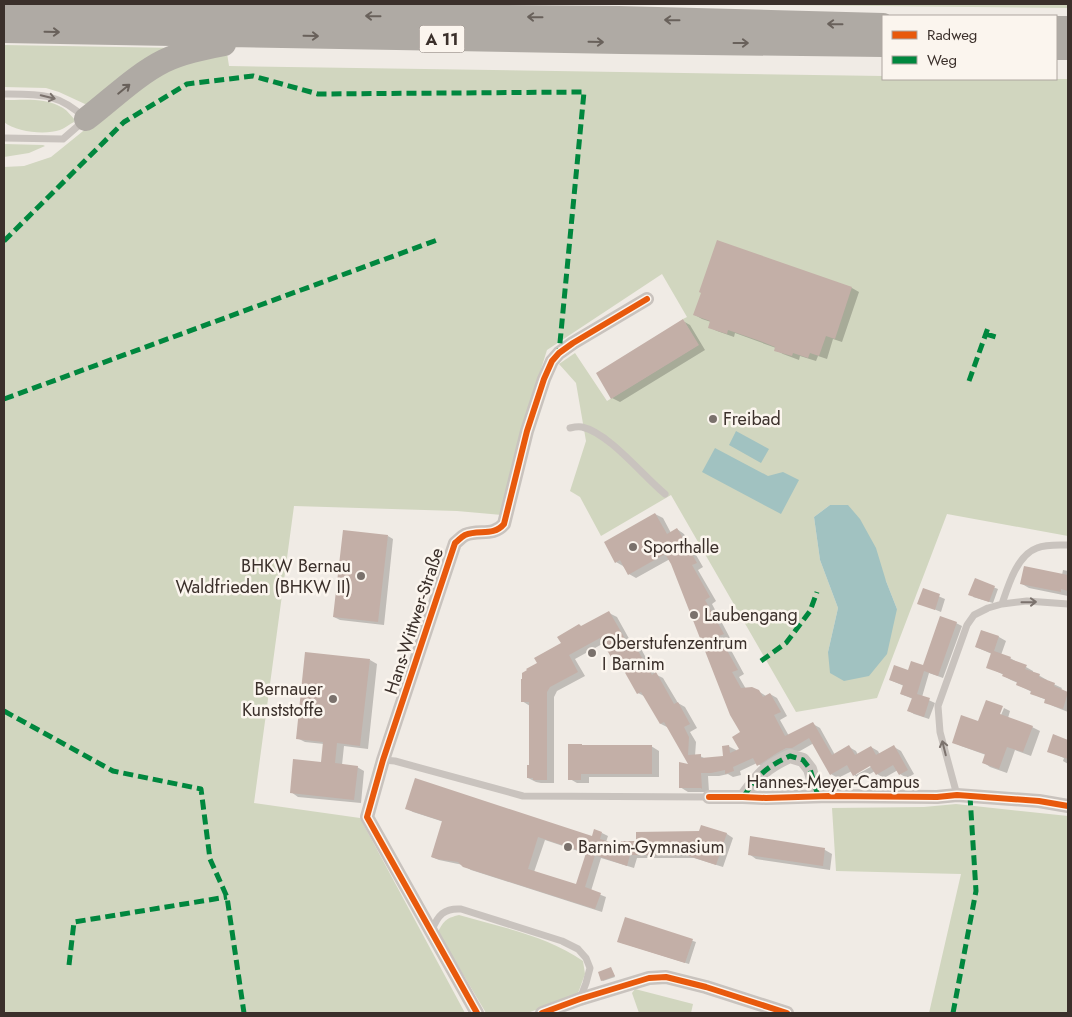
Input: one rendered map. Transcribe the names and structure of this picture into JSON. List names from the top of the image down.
{
  "streets": {
    "highway": ["A 11"],
    "street": ["Hans-Wittwer-Straße", "Hannes-Meyer-Campus"]
  },
  "crossings": [
    ["Hans-Wittwer-Straße", "Hannes-Meyer-Campus"]
  ],
  "places": [
    "Freibad",
    "Sporthalle",
    "BHKW Bernau Waldfrieden (BHKW II)",
    "Laubengang",
    "Oberstufenzentrum I Barnim",
    "Bernauer Kunststoffe",
    "Barnim-Gymnasium"
  ],
  "legend": ["Radweg", "Weg"]
}
